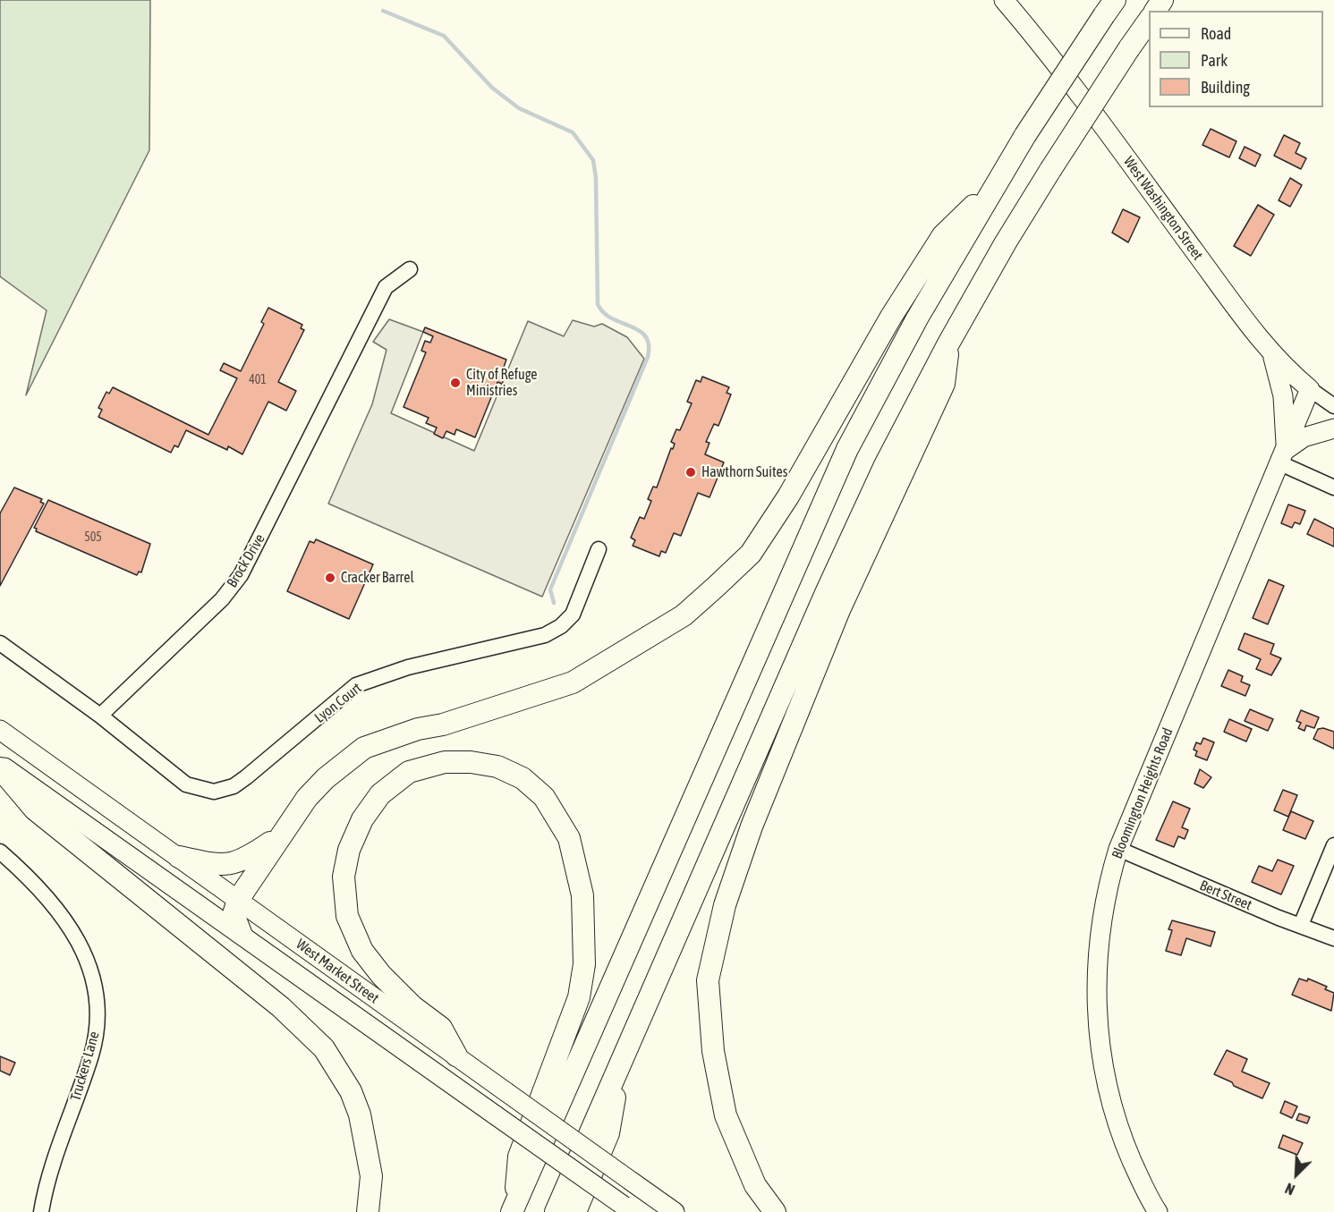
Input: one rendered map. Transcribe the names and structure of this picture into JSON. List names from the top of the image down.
{
  "streets": {
    "main road": ["West Washington Street", "Bloomington Heights Road", "West Market Street"],
    "street": [
      "Brock Drive",
      "Lyon Court",
      "Bert Street",
      "Truckers Lane"
    ]
  },
  "crossings": [
    ["West Washington Street", "Bloomington Heights Road"],
    ["Brock Drive", "Lyon Court"],
    ["Bloomington Heights Road", "Bert Street"]
  ],
  "places": ["City of Refuge Ministries", "Hawthorn Suites", "Cracker Barrel"],
  "house_numbers": ["401", "505"],
  "legend": ["Road", "Park", "Building"],
  "north": "bottom left"
}
